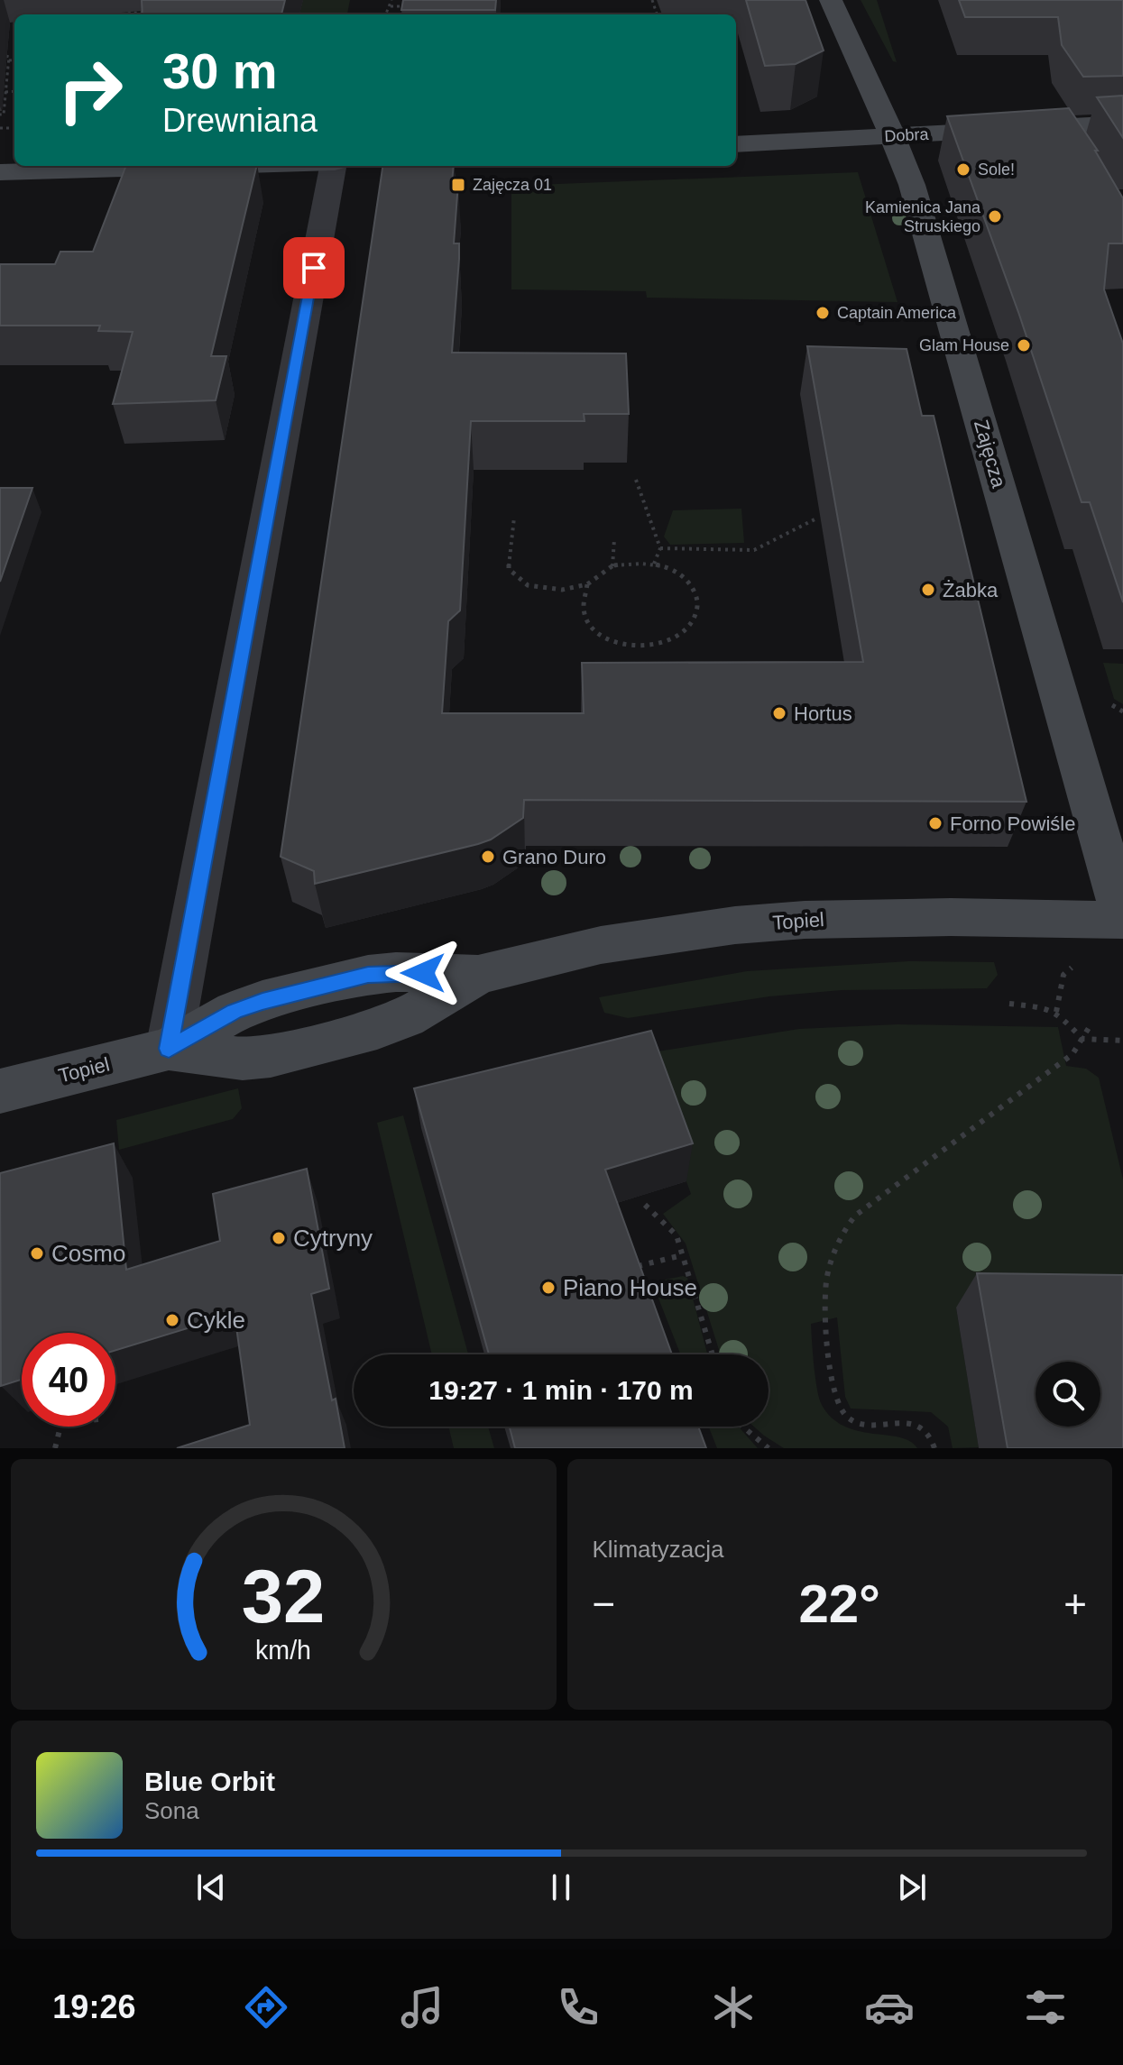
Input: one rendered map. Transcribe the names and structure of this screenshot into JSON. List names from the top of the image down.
{
  "streets": {
    "street": ["Dobra", "Zajęcza", "Topiel"]
  },
  "crossings": [
    ["Dobra", "Zajęcza"],
    ["Zajęcza", "Topiel"]
  ],
  "places": {
    "other": [
      "Sole!",
      "Kamienica Jana Struskiego",
      "Captain America",
      "Glam House",
      "Żabka",
      "Hortus",
      "Forno Powiśle",
      "Grano Duro",
      "Cytryny",
      "Cosmo",
      "Piano House",
      "Cykle"
    ],
    "transit": ["Zajęcza 01"]
  },
  "page": {
    "turn": ["30 m", "Drewniana"],
    "limit": "40",
    "trip": "19:27 · 1 min · 170 m",
    "tile": "Klimatyzacja",
    "heat": ["−", "22°", "+"],
    "song": ["Blue Orbit", "Sona"],
    "tabs": "19:26",
    "gauge": ["32", "km/h"]
  }
}
